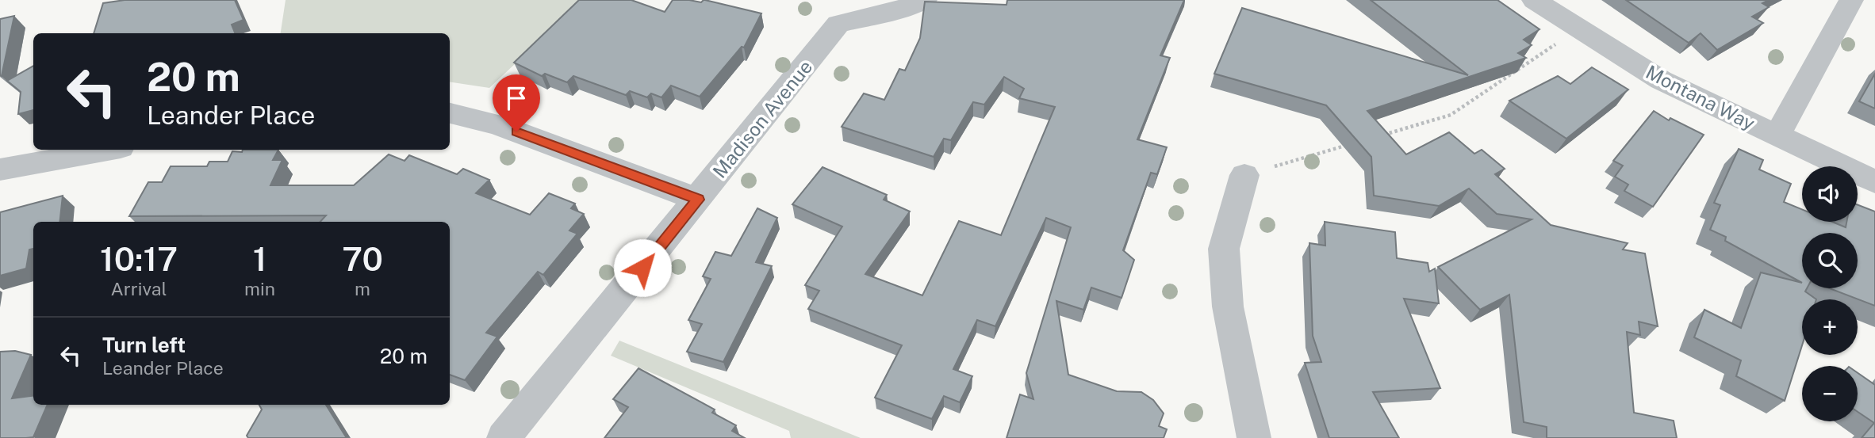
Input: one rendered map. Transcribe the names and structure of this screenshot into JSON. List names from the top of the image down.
{
  "streets": {
    "street": ["Montana Way", "Madison Avenue"]
  },
  "page": {
    "turn": ["20 m", "Leander Place"],
    "map_buttons": ["+", "−"],
    "eta": [
      "10:17",
      "Arrival",
      "1",
      "min",
      "70",
      "m"
    ],
    "list": [
      {
        "name": "Turn left",
        "note": "Leander Place",
        "value": "20 m"
      }
    ]
  }
}
